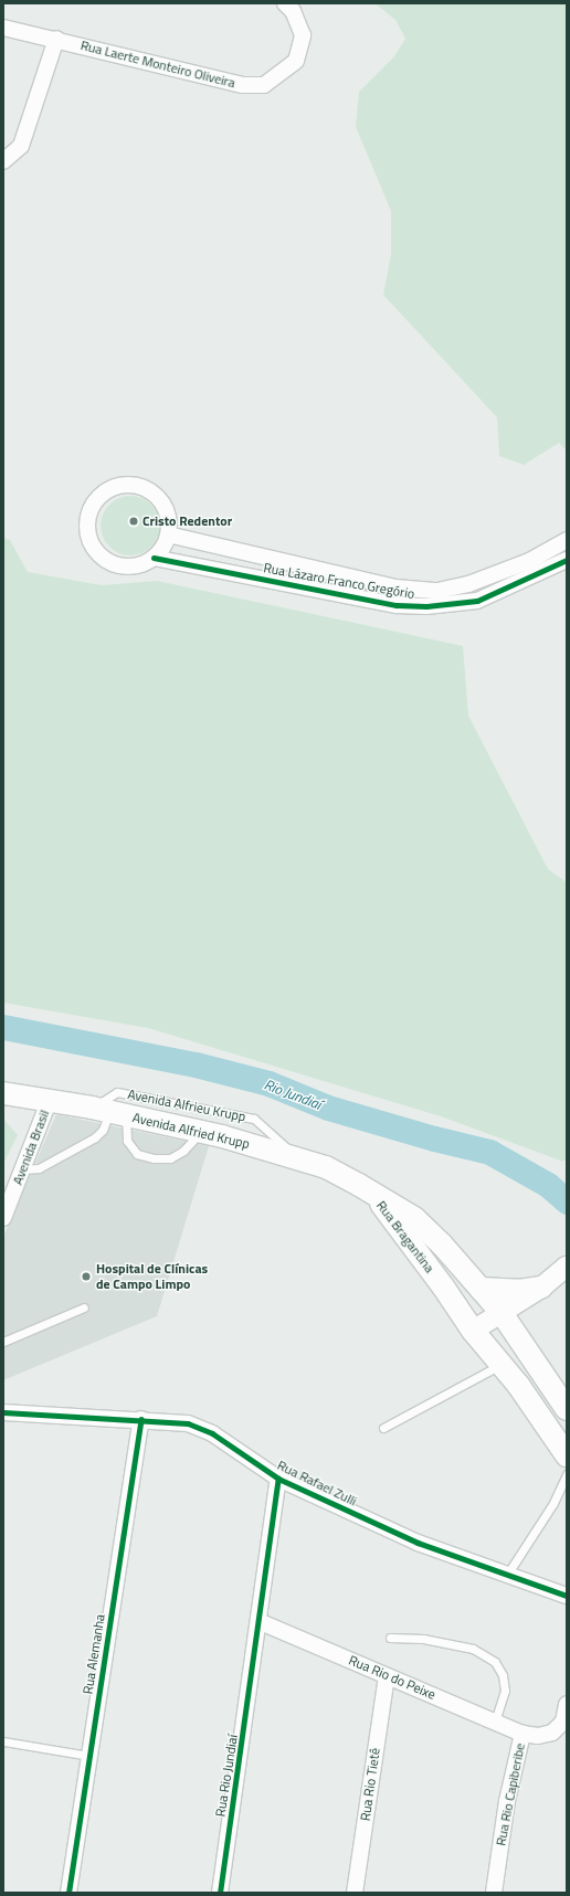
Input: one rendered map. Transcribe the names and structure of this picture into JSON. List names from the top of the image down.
{
  "streets": {
    "main road": ["Avenida Alfried Krupp", "Rua Bragantina"],
    "street": [
      "Rua Laerte Monteiro Oliveira",
      "Rua Lázaro Franco Gregório",
      "Avenida Brasil",
      "Rua Rafael Zulli",
      "Rua Alemanha",
      "Rua Rio do Peixe",
      "Rua Rio Jundiaí",
      "Rua Rio Tietê",
      "Rua Rio Capiberibe"
    ],
    "lane": ["Avenida Alfrieu Krupp"]
  },
  "crossings": [
    ["Avenida Alfrieu Krupp", "Avenida Alfried Krupp"],
    ["Avenida Alfried Krupp", "Avenida Brasil"],
    ["Avenida Alfried Krupp", "Rua Bragantina"],
    ["Rua Rafael Zulli", "Rua Alemanha"],
    ["Rua Rafael Zulli", "Rua Rio Jundiaí"],
    ["Rua Rio do Peixe", "Rua Rio Jundiaí"],
    ["Rua Rio do Peixe", "Rua Rio Tietê"],
    ["Rua Rio do Peixe", "Rua Rio Capiberibe"]
  ],
  "water": ["Rio Jundiaí"],
  "places": ["Cristo Redentor", "Hospital de Clínicas de Campo Limpo"]
}
